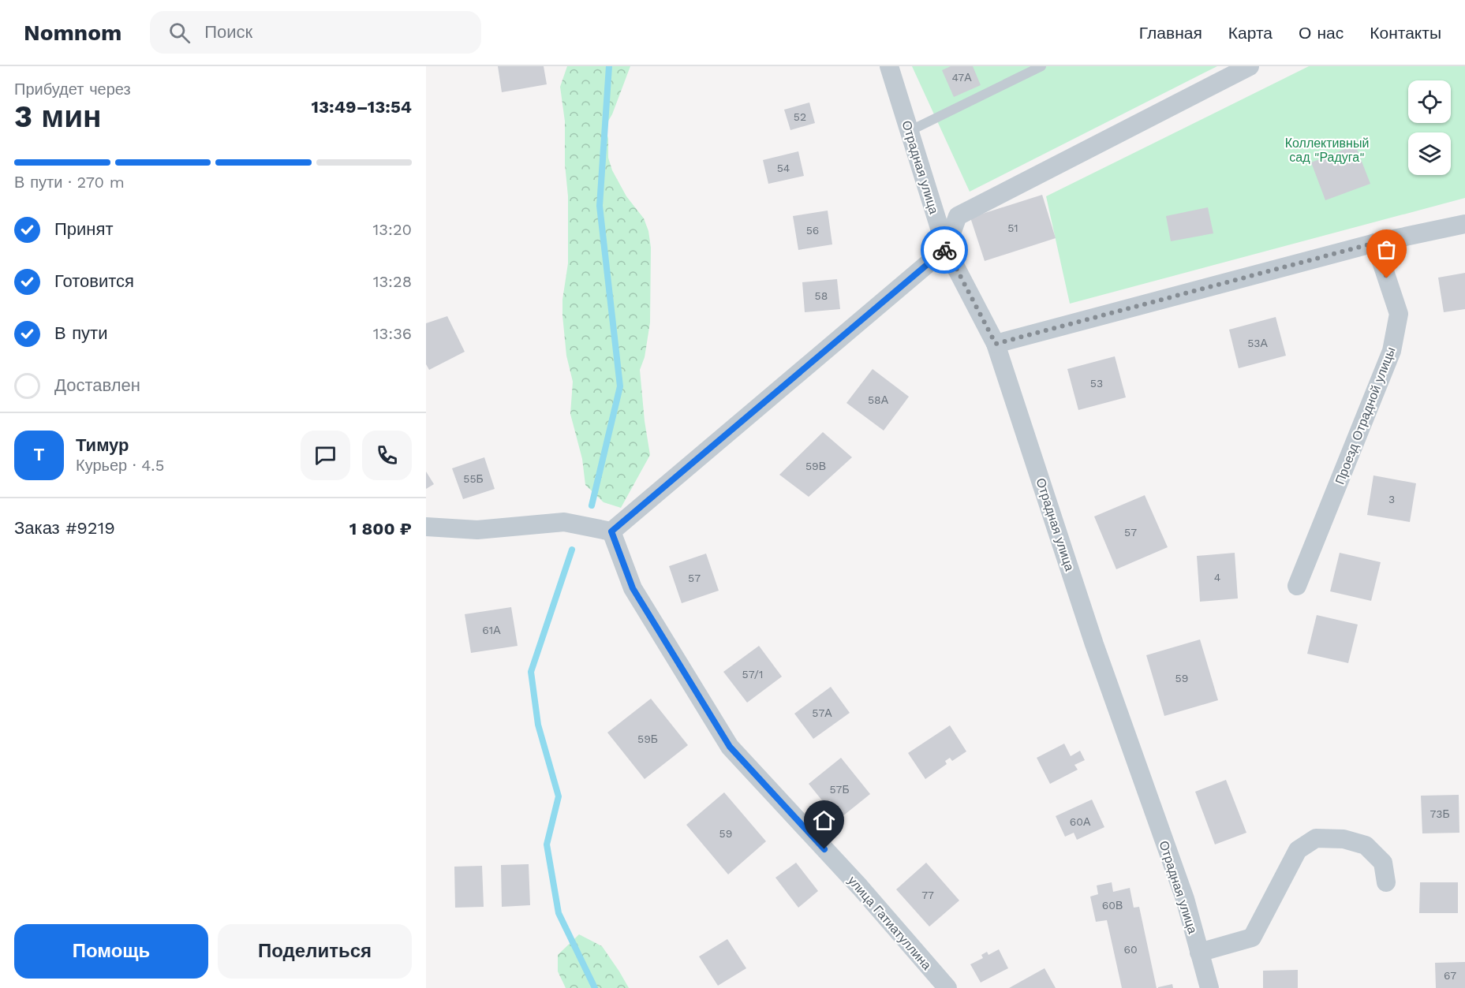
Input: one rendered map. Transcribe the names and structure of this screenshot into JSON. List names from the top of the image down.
{
  "streets": {
    "street": ["Отрадная улица", "Проезд Отрадной улицы", "улица Гатиатуллина"]
  },
  "parks": ["Коллективный сад \"Радуга\""],
  "house_numbers": [
    "47А",
    "52",
    "54",
    "51",
    "56",
    "58",
    "53А",
    "53",
    "58А",
    "59В",
    "55Б",
    "3",
    "57",
    "4",
    "57",
    "61А",
    "57/1",
    "59",
    "57А",
    "59Б",
    "57Б",
    "73Б",
    "60А",
    "59",
    "77",
    "60В",
    "60",
    "67"
  ],
  "page": {
    "header": "Nomnom",
    "search": "Поиск",
    "nav": [
      "Главная",
      "Карта",
      "О нас",
      "Контакты"
    ],
    "heading": ["3 мин", "Прибудет через", "13:49–13:54"],
    "panel": [
      "Тимур",
      "Курьер · 4.5",
      "Заказ #9219",
      "1 800 ₽"
    ],
    "bar": "В пути · 270 m",
    "list": [
      ["Принят", "13:20"],
      ["Готовится", "13:28"],
      ["В пути", "13:36"],
      "Доставлен"
    ],
    "round": "Т",
    "buttons": ["Помощь", "Поделиться"]
  }
}
